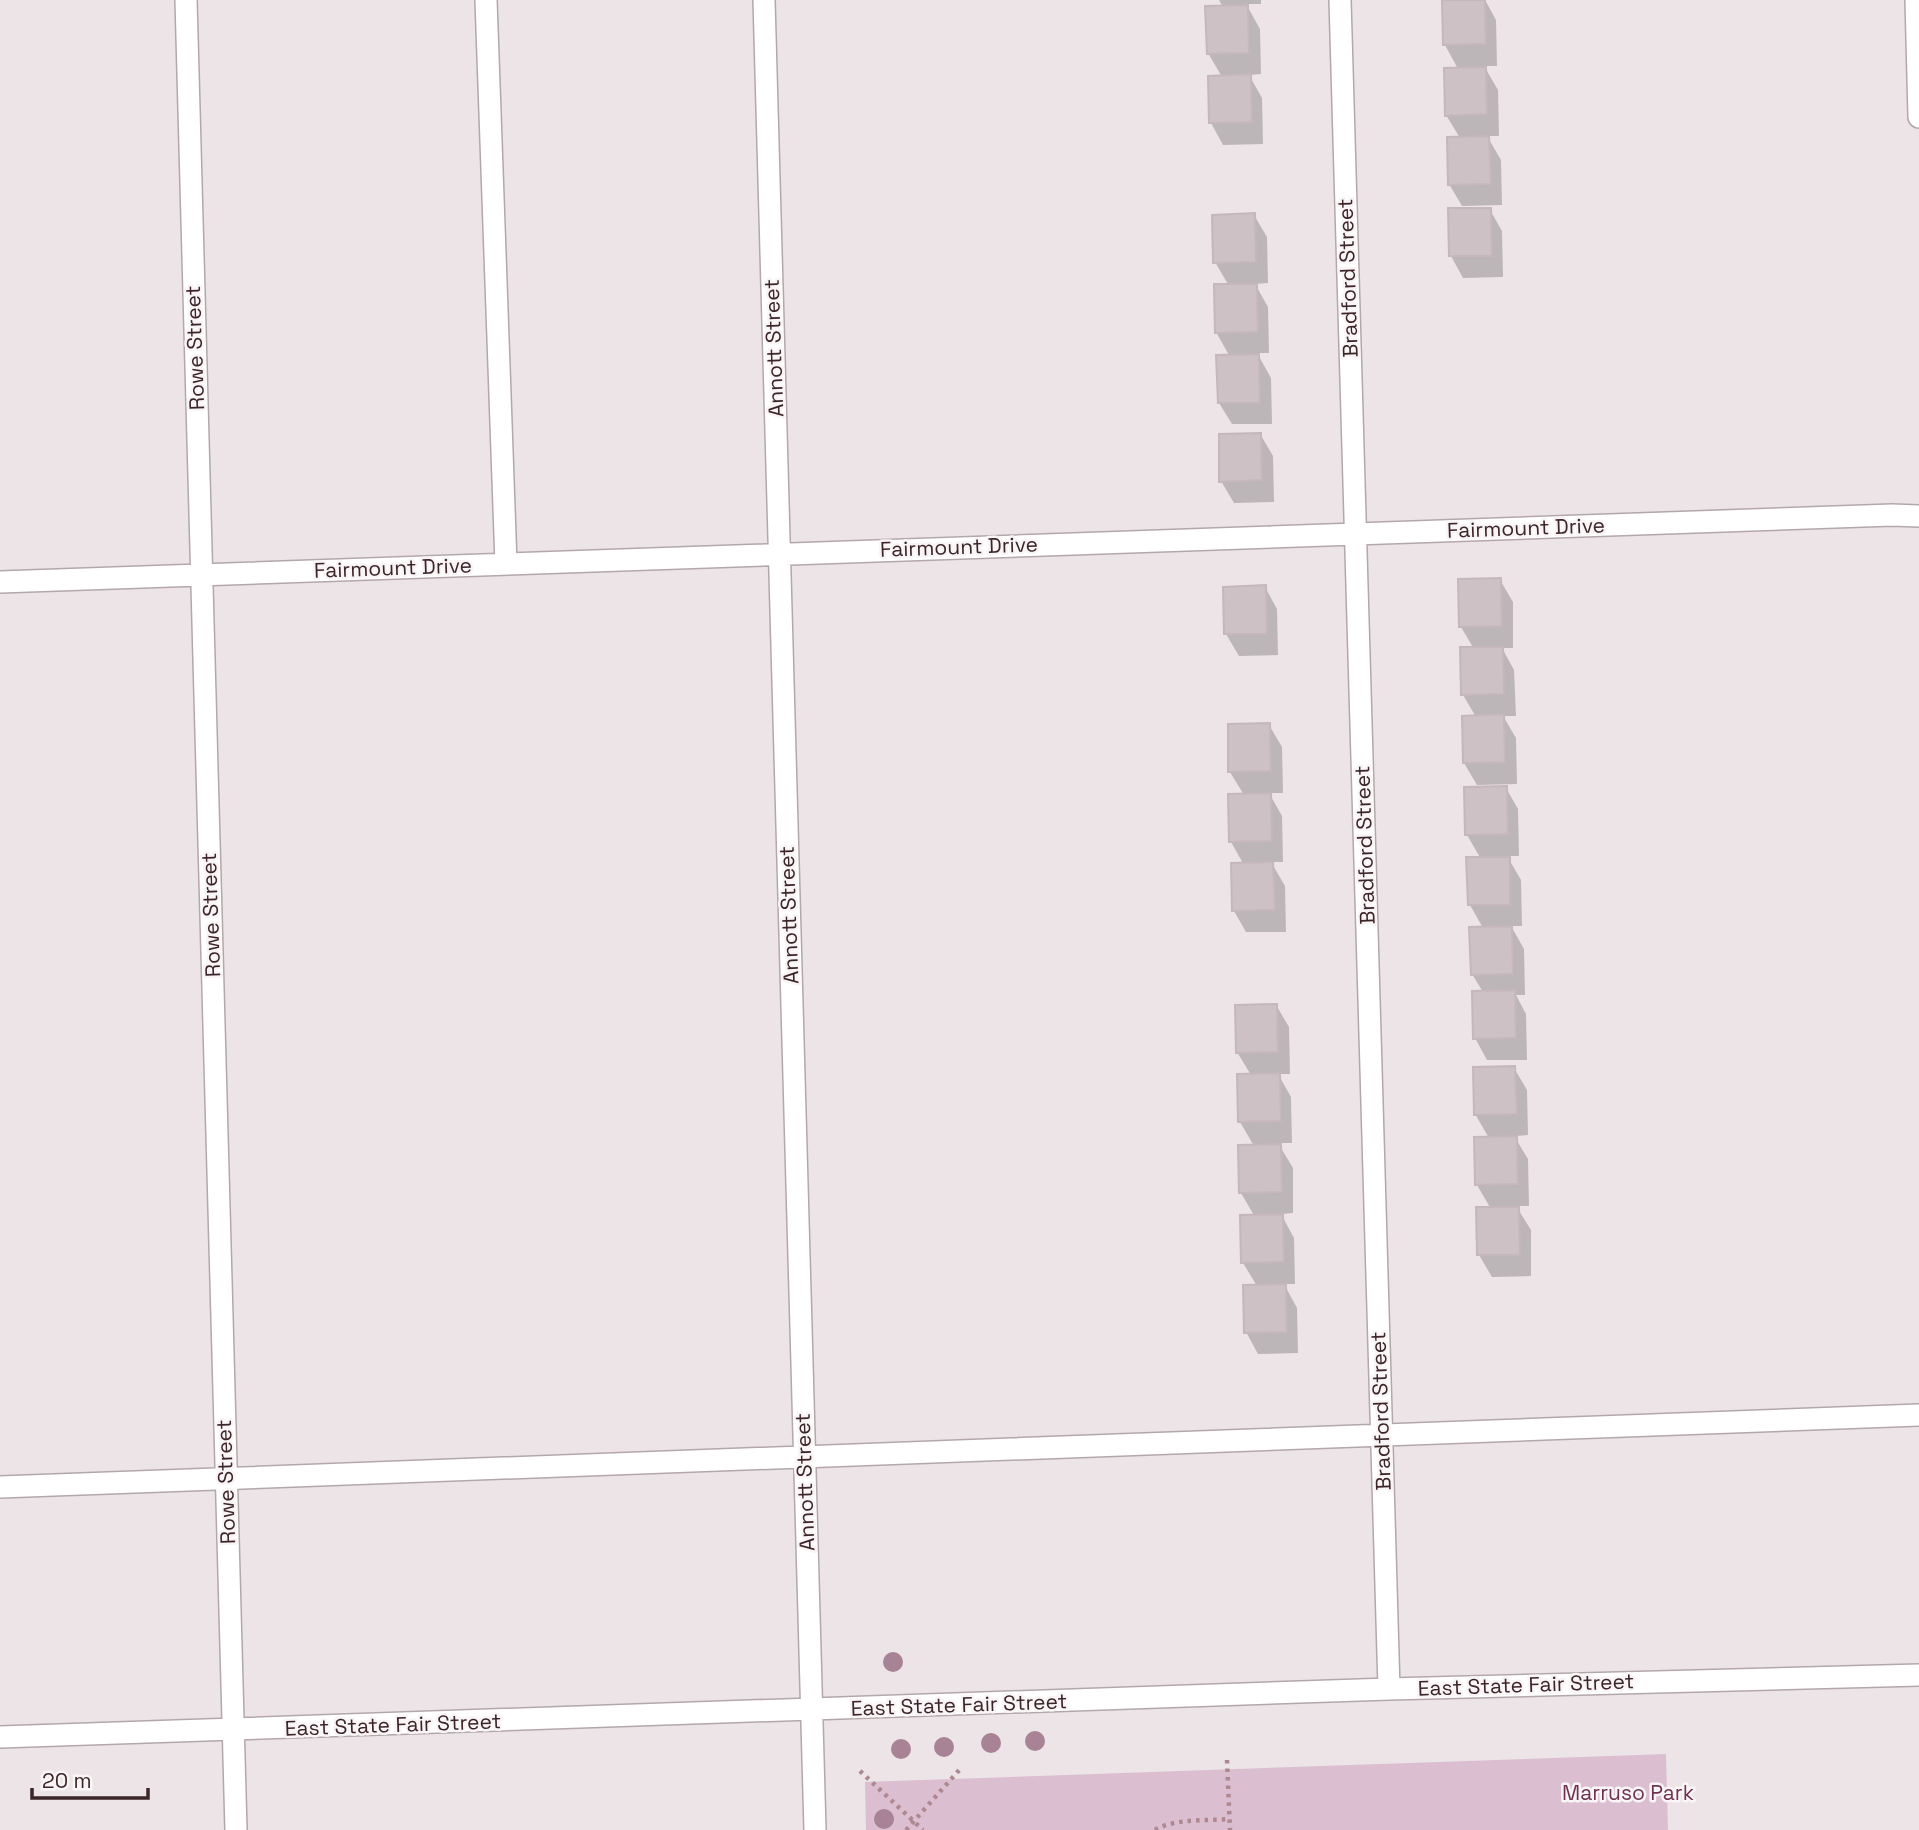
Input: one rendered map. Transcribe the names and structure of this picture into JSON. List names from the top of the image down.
{
  "streets": {
    "street": [
      "Bradford Street",
      "Rowe Street",
      "Annott Street",
      "Fairmount Drive",
      "East State Fair Street"
    ]
  },
  "crossings": [
    ["Bradford Street", "Fairmount Drive"],
    ["Bradford Street", "East State Fair Street"],
    ["Rowe Street", "Fairmount Drive"],
    ["Rowe Street", "East State Fair Street"],
    ["Annott Street", "Fairmount Drive"],
    ["Annott Street", "East State Fair Street"]
  ],
  "parks": ["Marruso Park"],
  "scale_bar": "20 m"
}
